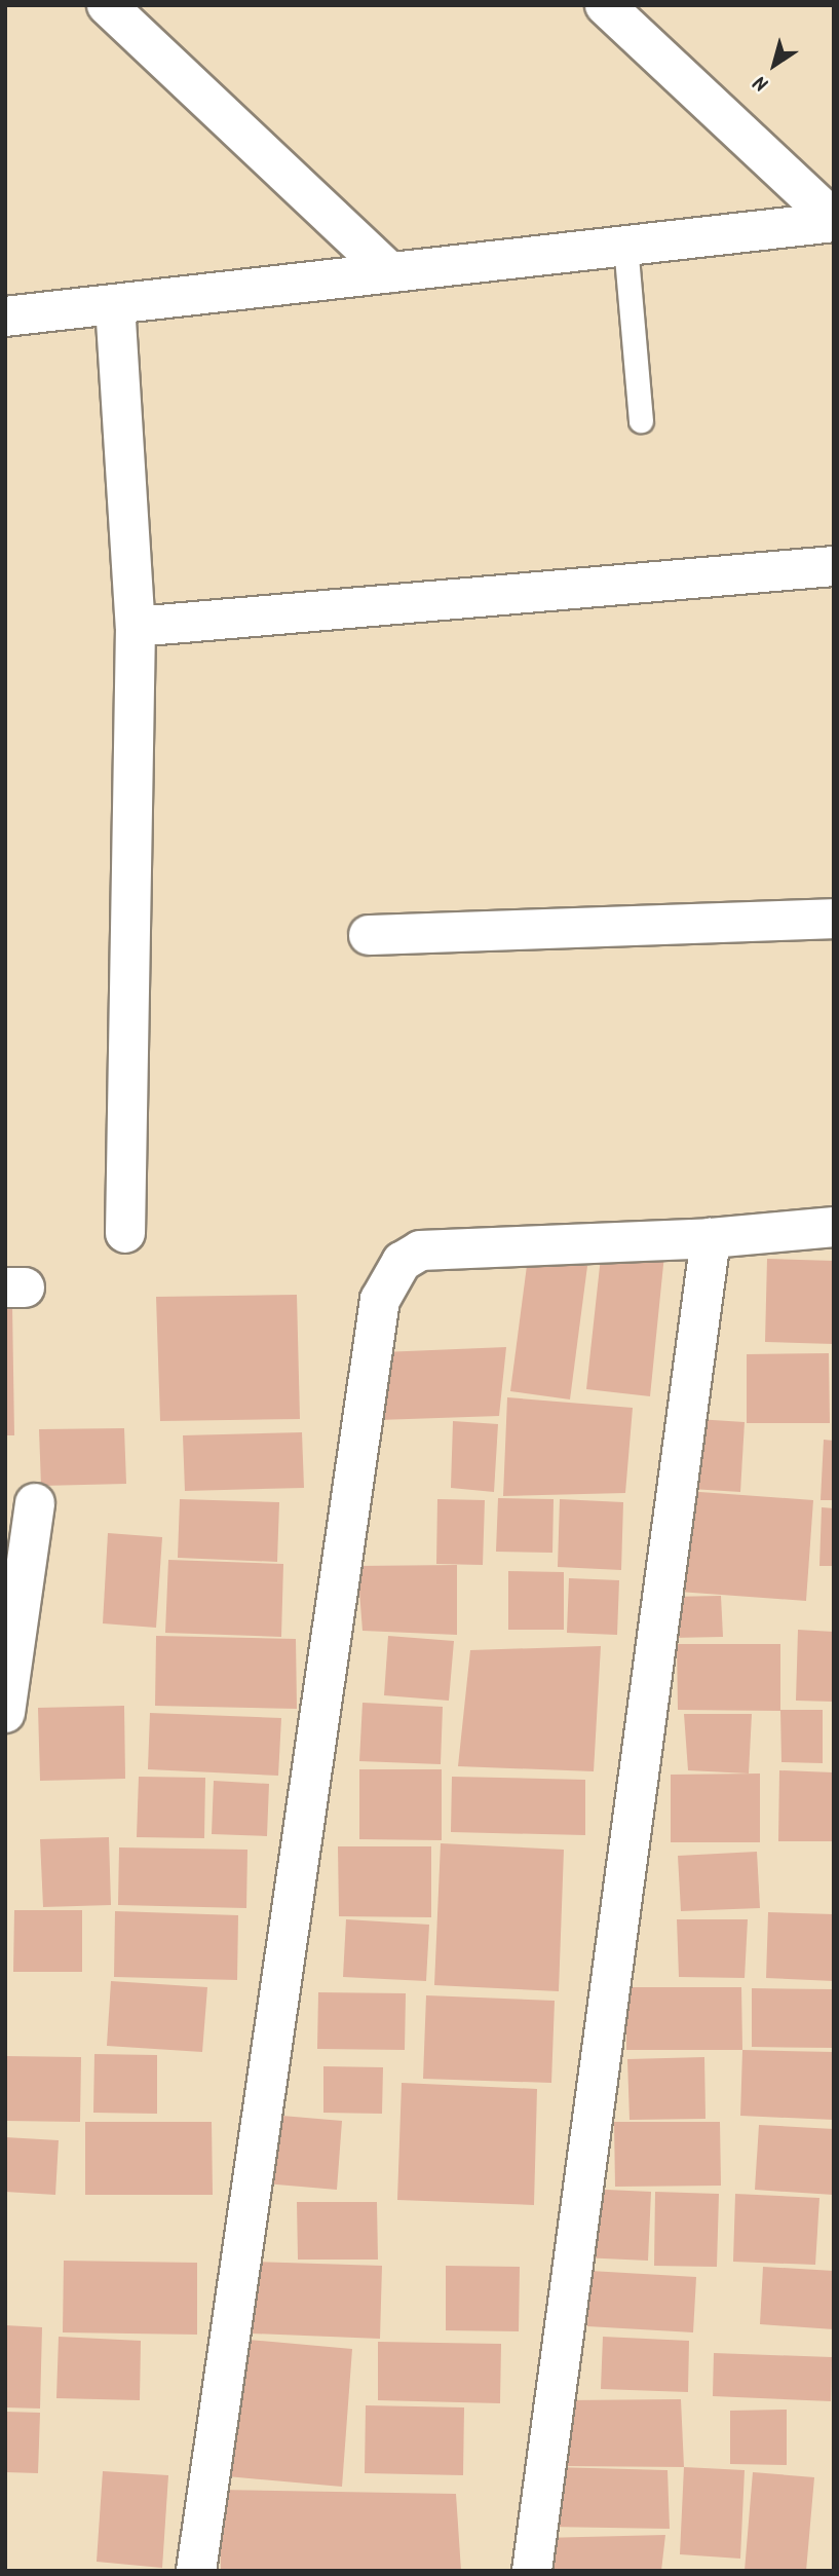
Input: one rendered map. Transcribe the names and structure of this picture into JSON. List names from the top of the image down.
{
  "north": "bottom left"
}
